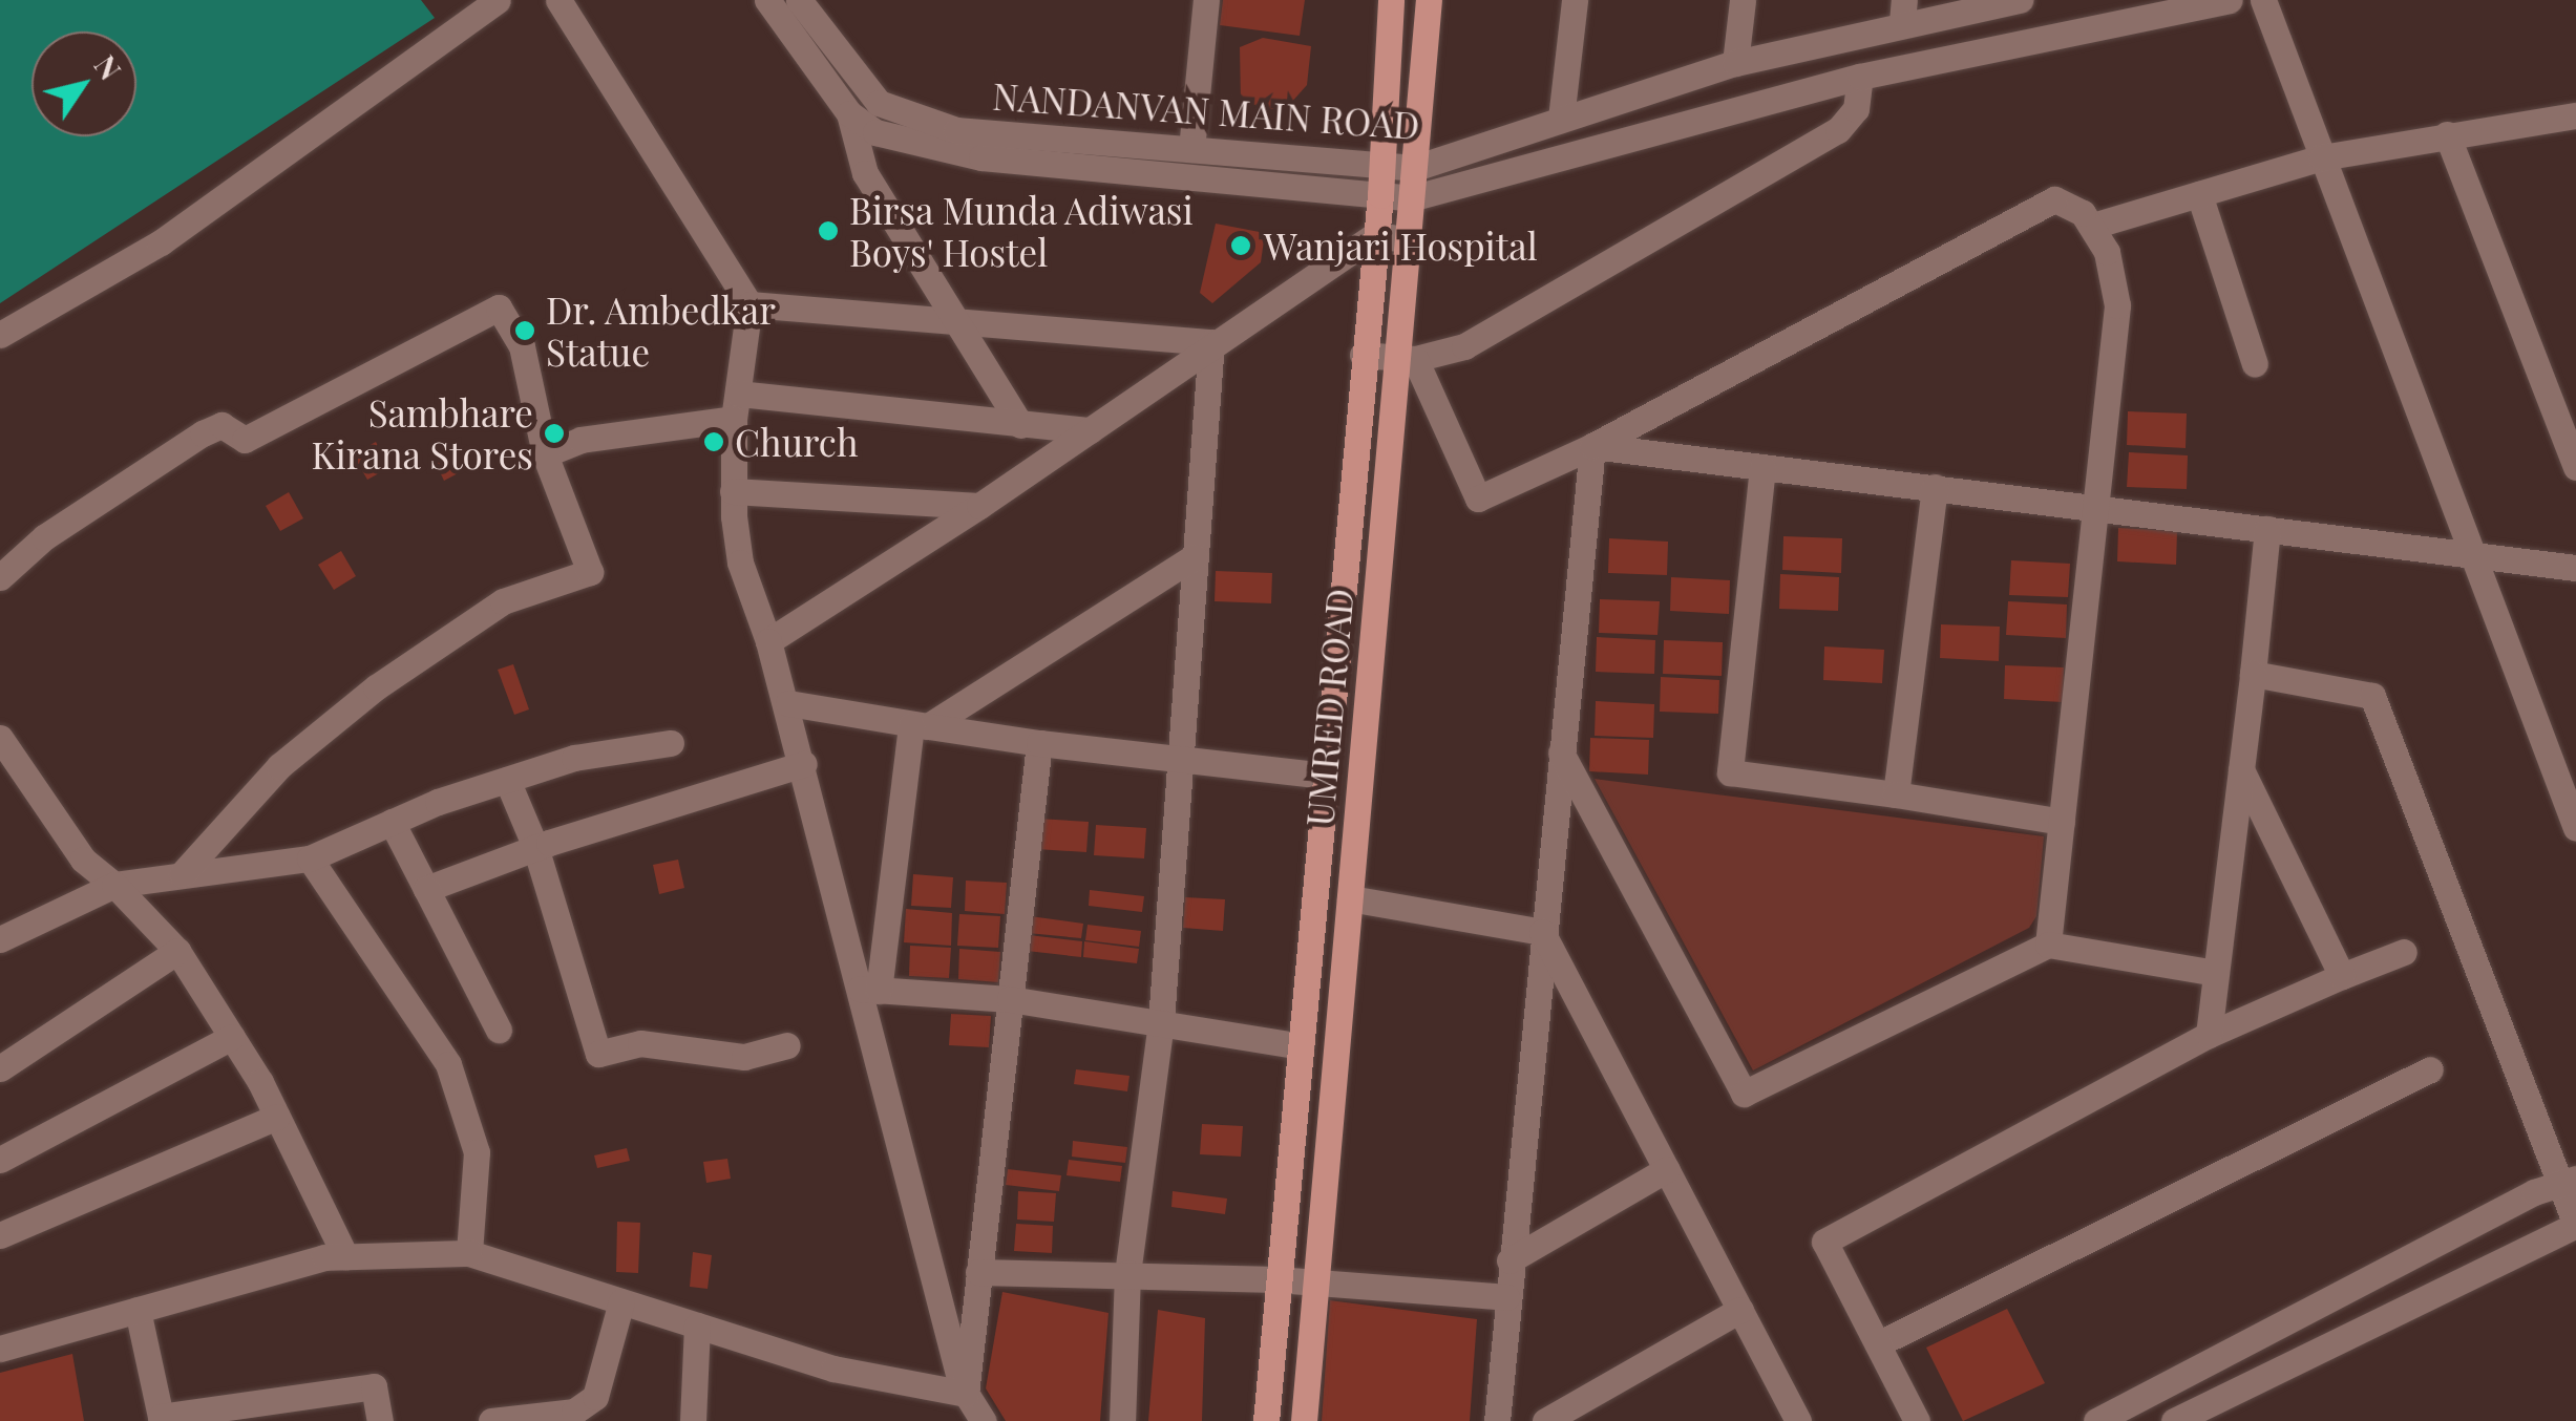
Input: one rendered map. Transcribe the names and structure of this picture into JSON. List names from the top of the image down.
{
  "streets": {
    "main road": ["UMRED ROAD"],
    "street": ["NANDANVAN MAIN ROAD"]
  },
  "crossings": [
    ["NANDANVAN MAIN ROAD", "UMRED ROAD"]
  ],
  "places": [
    "Birsa Munda Adiwasi Boys' Hostel",
    "Wanjari Hospital",
    "Dr. Ambedkar Statue",
    "Sambhare Kirana Stores",
    "Church"
  ],
  "north": "top right"
}
